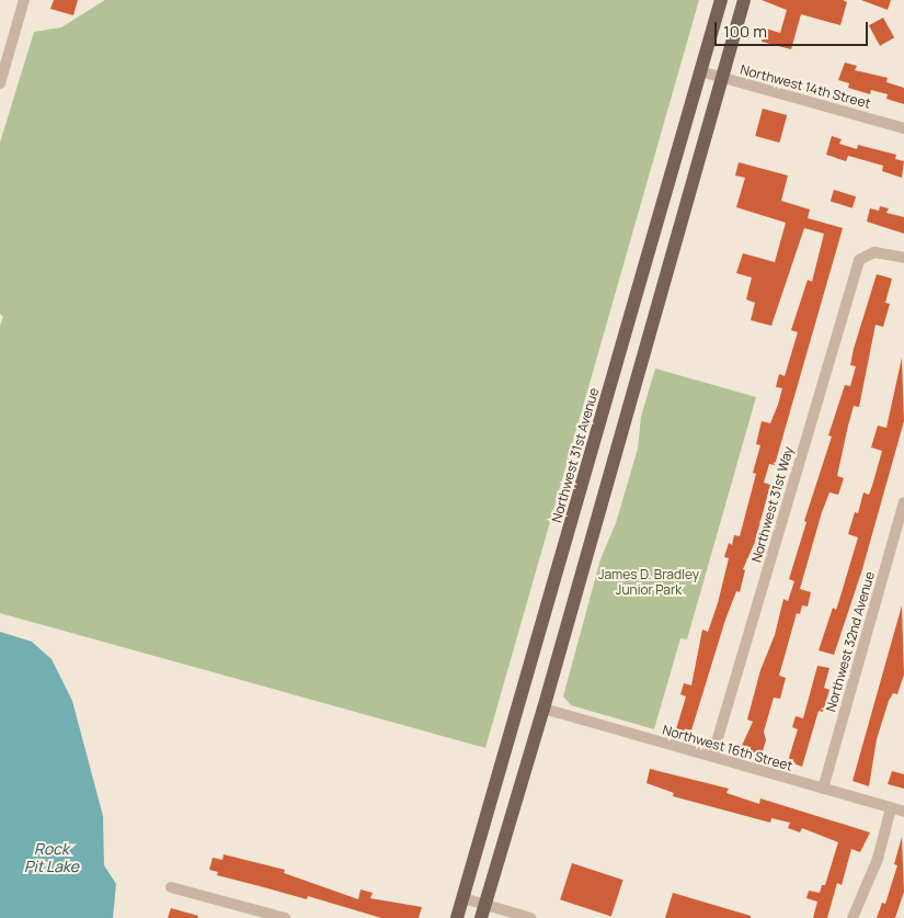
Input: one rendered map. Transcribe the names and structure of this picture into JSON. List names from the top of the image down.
{
  "streets": {
    "main road": ["Northwest 31st Avenue"],
    "street": [
      "Northwest 14th Street",
      "Northwest 31st Way",
      "Northwest 32nd Avenue",
      "Northwest 16th Street"
    ]
  },
  "crossings": [
    ["Northwest 14th Street", "Northwest 31st Avenue"],
    ["Northwest 31st Way", "Northwest 16th Street"],
    ["Northwest 32nd Avenue", "Northwest 16th Street"]
  ],
  "water": ["Rock Pit Lake"],
  "parks": ["James D. Bradley Junior Park"],
  "scale_bar": "100 m"
}
